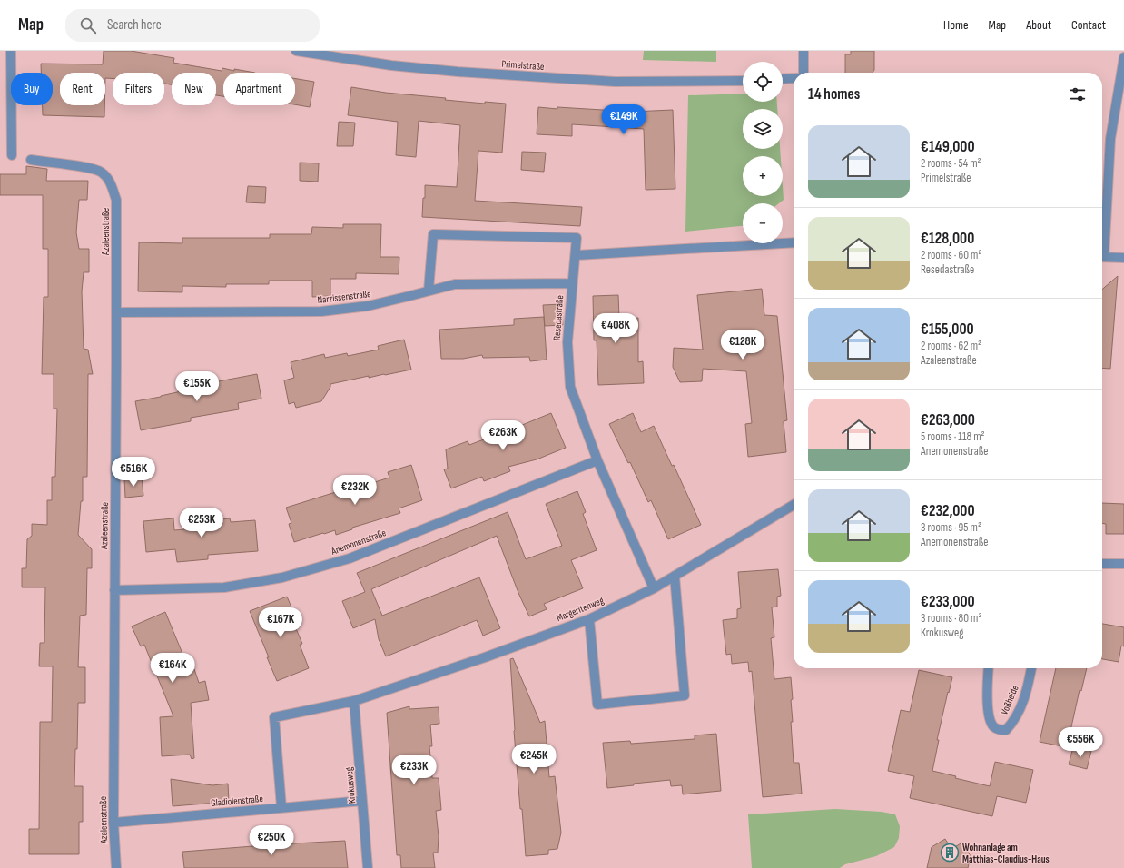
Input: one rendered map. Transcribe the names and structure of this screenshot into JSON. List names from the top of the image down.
{
  "streets": {
    "street": [
      "Primelstraße",
      "Azaleenstraße",
      "Narzissenstraße",
      "Resedastraße",
      "Anemonenstraße",
      "Margeritenweg",
      "Voßheide",
      "Krokusweg",
      "Gladiolenstraße"
    ]
  },
  "crossings": [
    ["Azaleenstraße", "Narzissenstraße"],
    ["Azaleenstraße", "Anemonenstraße"],
    ["Azaleenstraße", "Gladiolenstraße"],
    ["Narzissenstraße", "Resedastraße"],
    ["Resedastraße", "Anemonenstraße"],
    ["Resedastraße", "Margeritenweg"],
    ["Margeritenweg", "Krokusweg"],
    ["Margeritenweg", "Gladiolenstraße"],
    ["Krokusweg", "Gladiolenstraße"]
  ],
  "places": {
    "building": ["Wohnanlage am Matthias-Claudius-Haus"]
  },
  "page": {
    "header": "Map",
    "search": "Search here",
    "nav": [
      "Home",
      "Map",
      "About",
      "Contact"
    ],
    "map_buttons": ["+", "−"],
    "chip": [
      "Buy",
      "Rent",
      "Filters",
      "New",
      "Apartment"
    ],
    "heading": "14 homes",
    "price": [
      "€149K",
      "€408K",
      "€128K",
      "€155K",
      "€263K",
      "€516K",
      "€232K",
      "€253K",
      "€167K",
      "€164K",
      "€556K",
      "€245K",
      "€233K",
      "€250K"
    ],
    "list": [
      {
        "name": "€149,000",
        "note": "2 rooms · 54 m² · Primelstraße"
      },
      {
        "name": "€128,000",
        "note": "2 rooms · 60 m² · Resedastraße"
      },
      {
        "name": "€155,000",
        "note": "2 rooms · 62 m² · Azaleenstraße"
      },
      {
        "name": "€263,000",
        "note": "5 rooms · 118 m² · Anemonenstraße"
      },
      {
        "name": "€232,000",
        "note": "3 rooms · 95 m² · Anemonenstraße"
      },
      {
        "name": "€233,000",
        "note": "3 rooms · 80 m² · Krokusweg"
      }
    ]
  }
}
